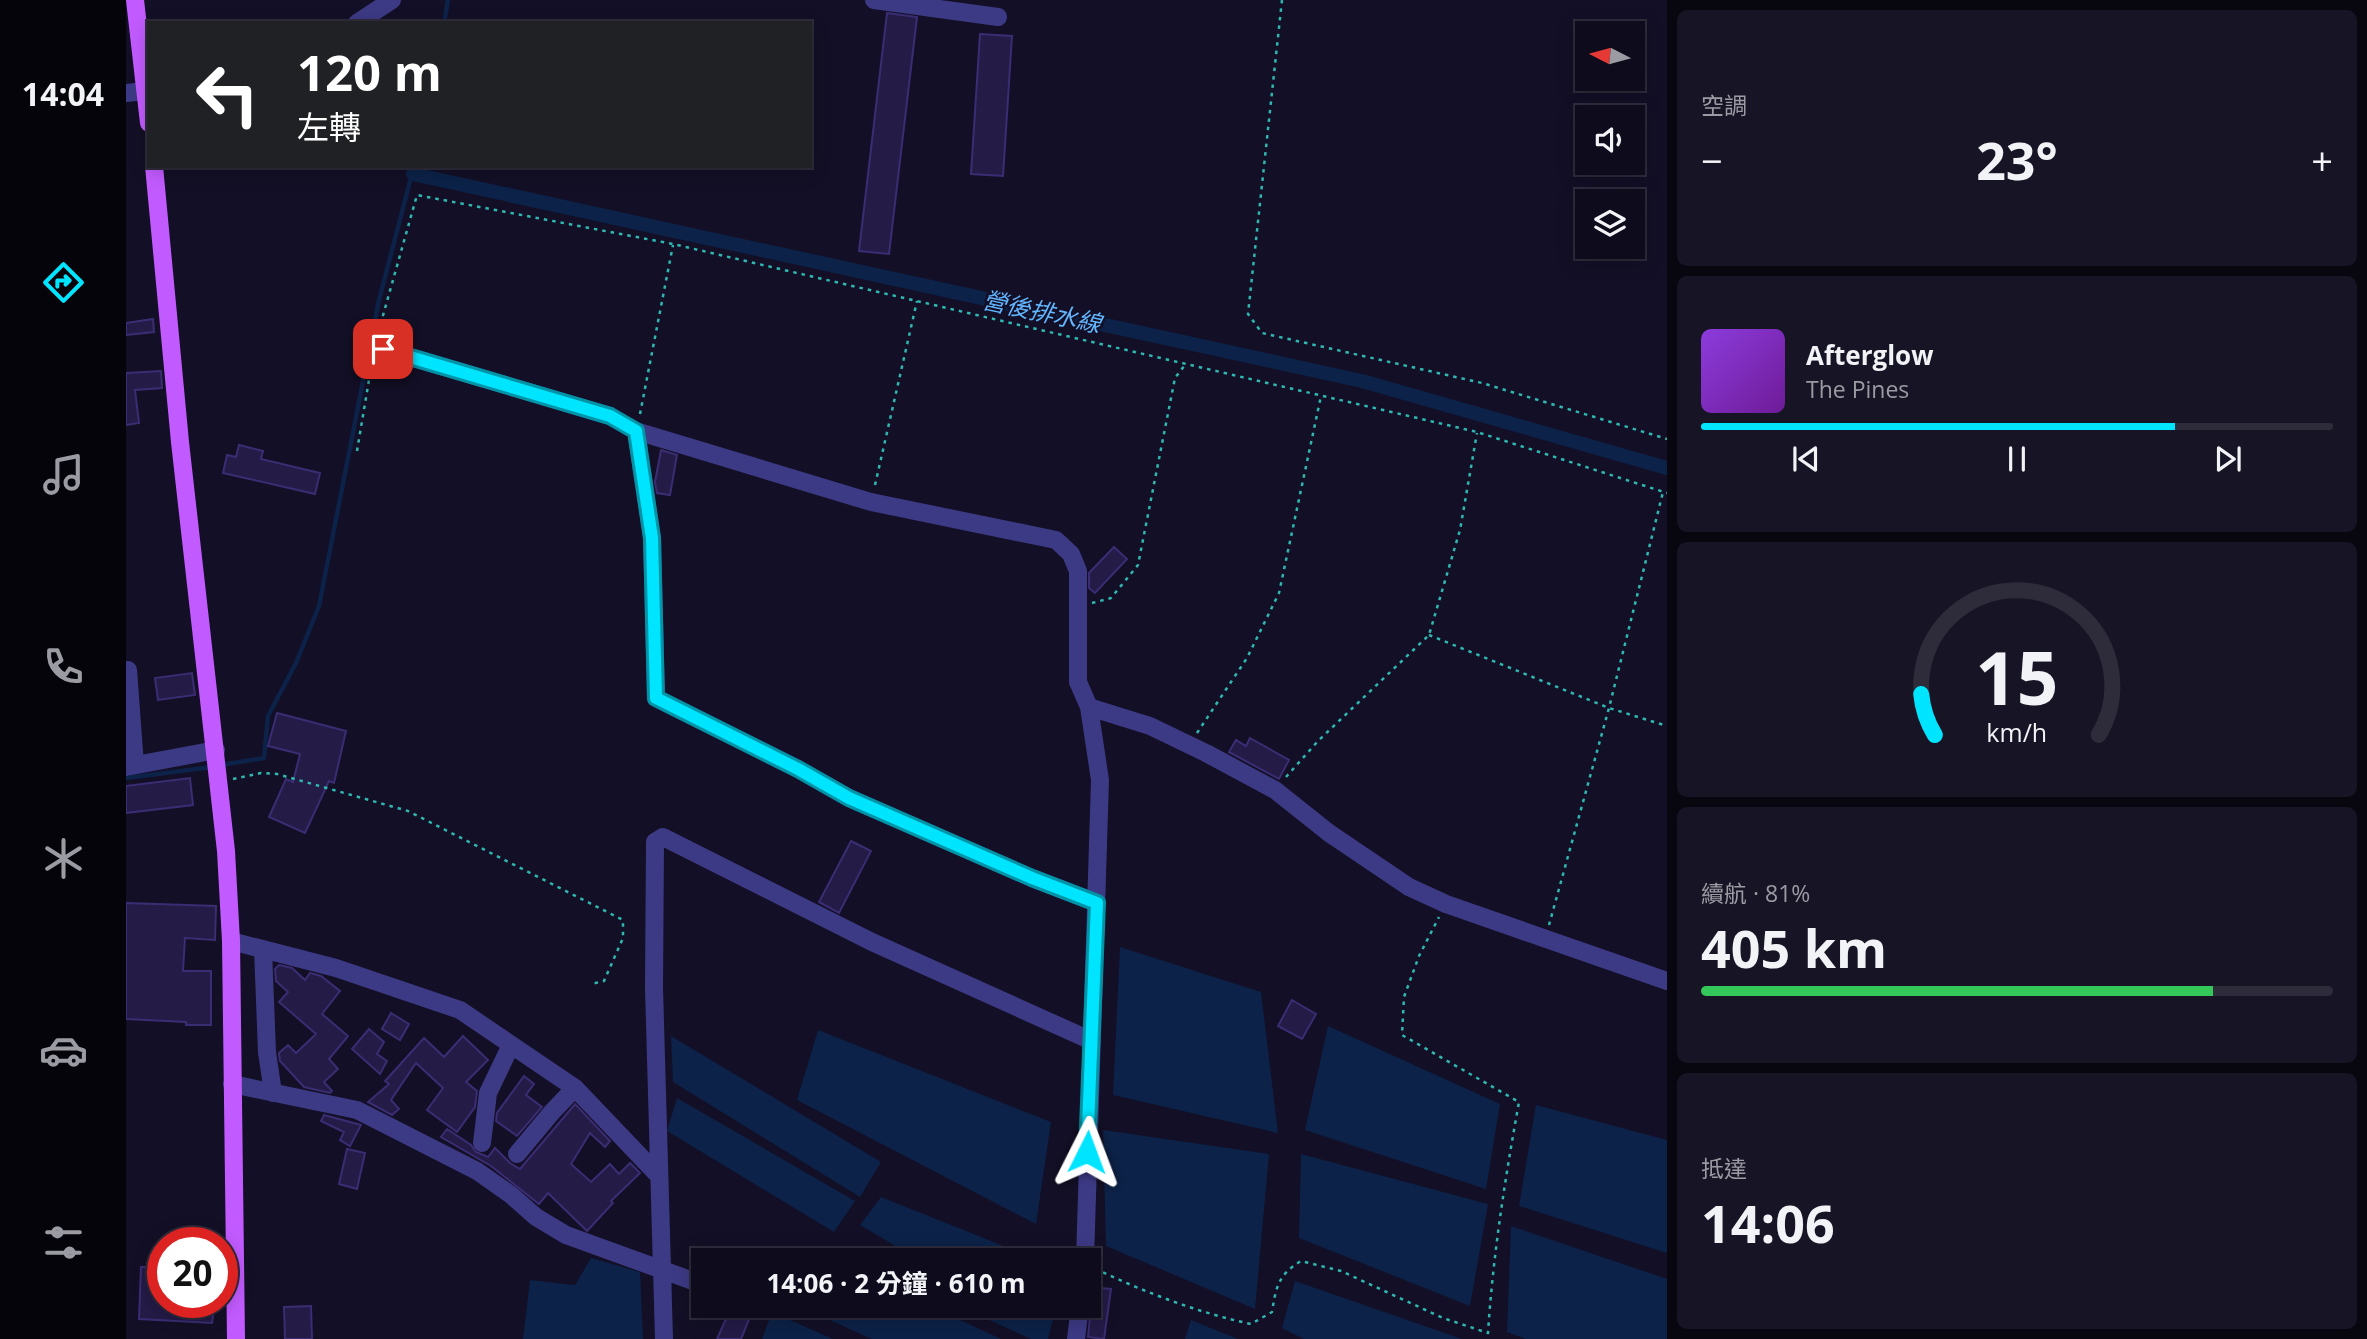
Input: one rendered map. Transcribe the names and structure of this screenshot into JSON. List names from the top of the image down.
{
  "water": ["營後排水線"],
  "north": "left",
  "page": {
    "tabs": "14:04",
    "tile": [
      "空調",
      ["續航 · 81%", "405 km"],
      ["抵達", "14:06"]
    ],
    "turn": ["120 m", "左轉"],
    "heat": ["−", "23°", "+"],
    "song": ["Afterglow", "The Pines"],
    "limit": "20",
    "trip": "14:06 · 2 分鐘 · 610 m",
    "gauge": ["15", "km/h"]
  }
}
